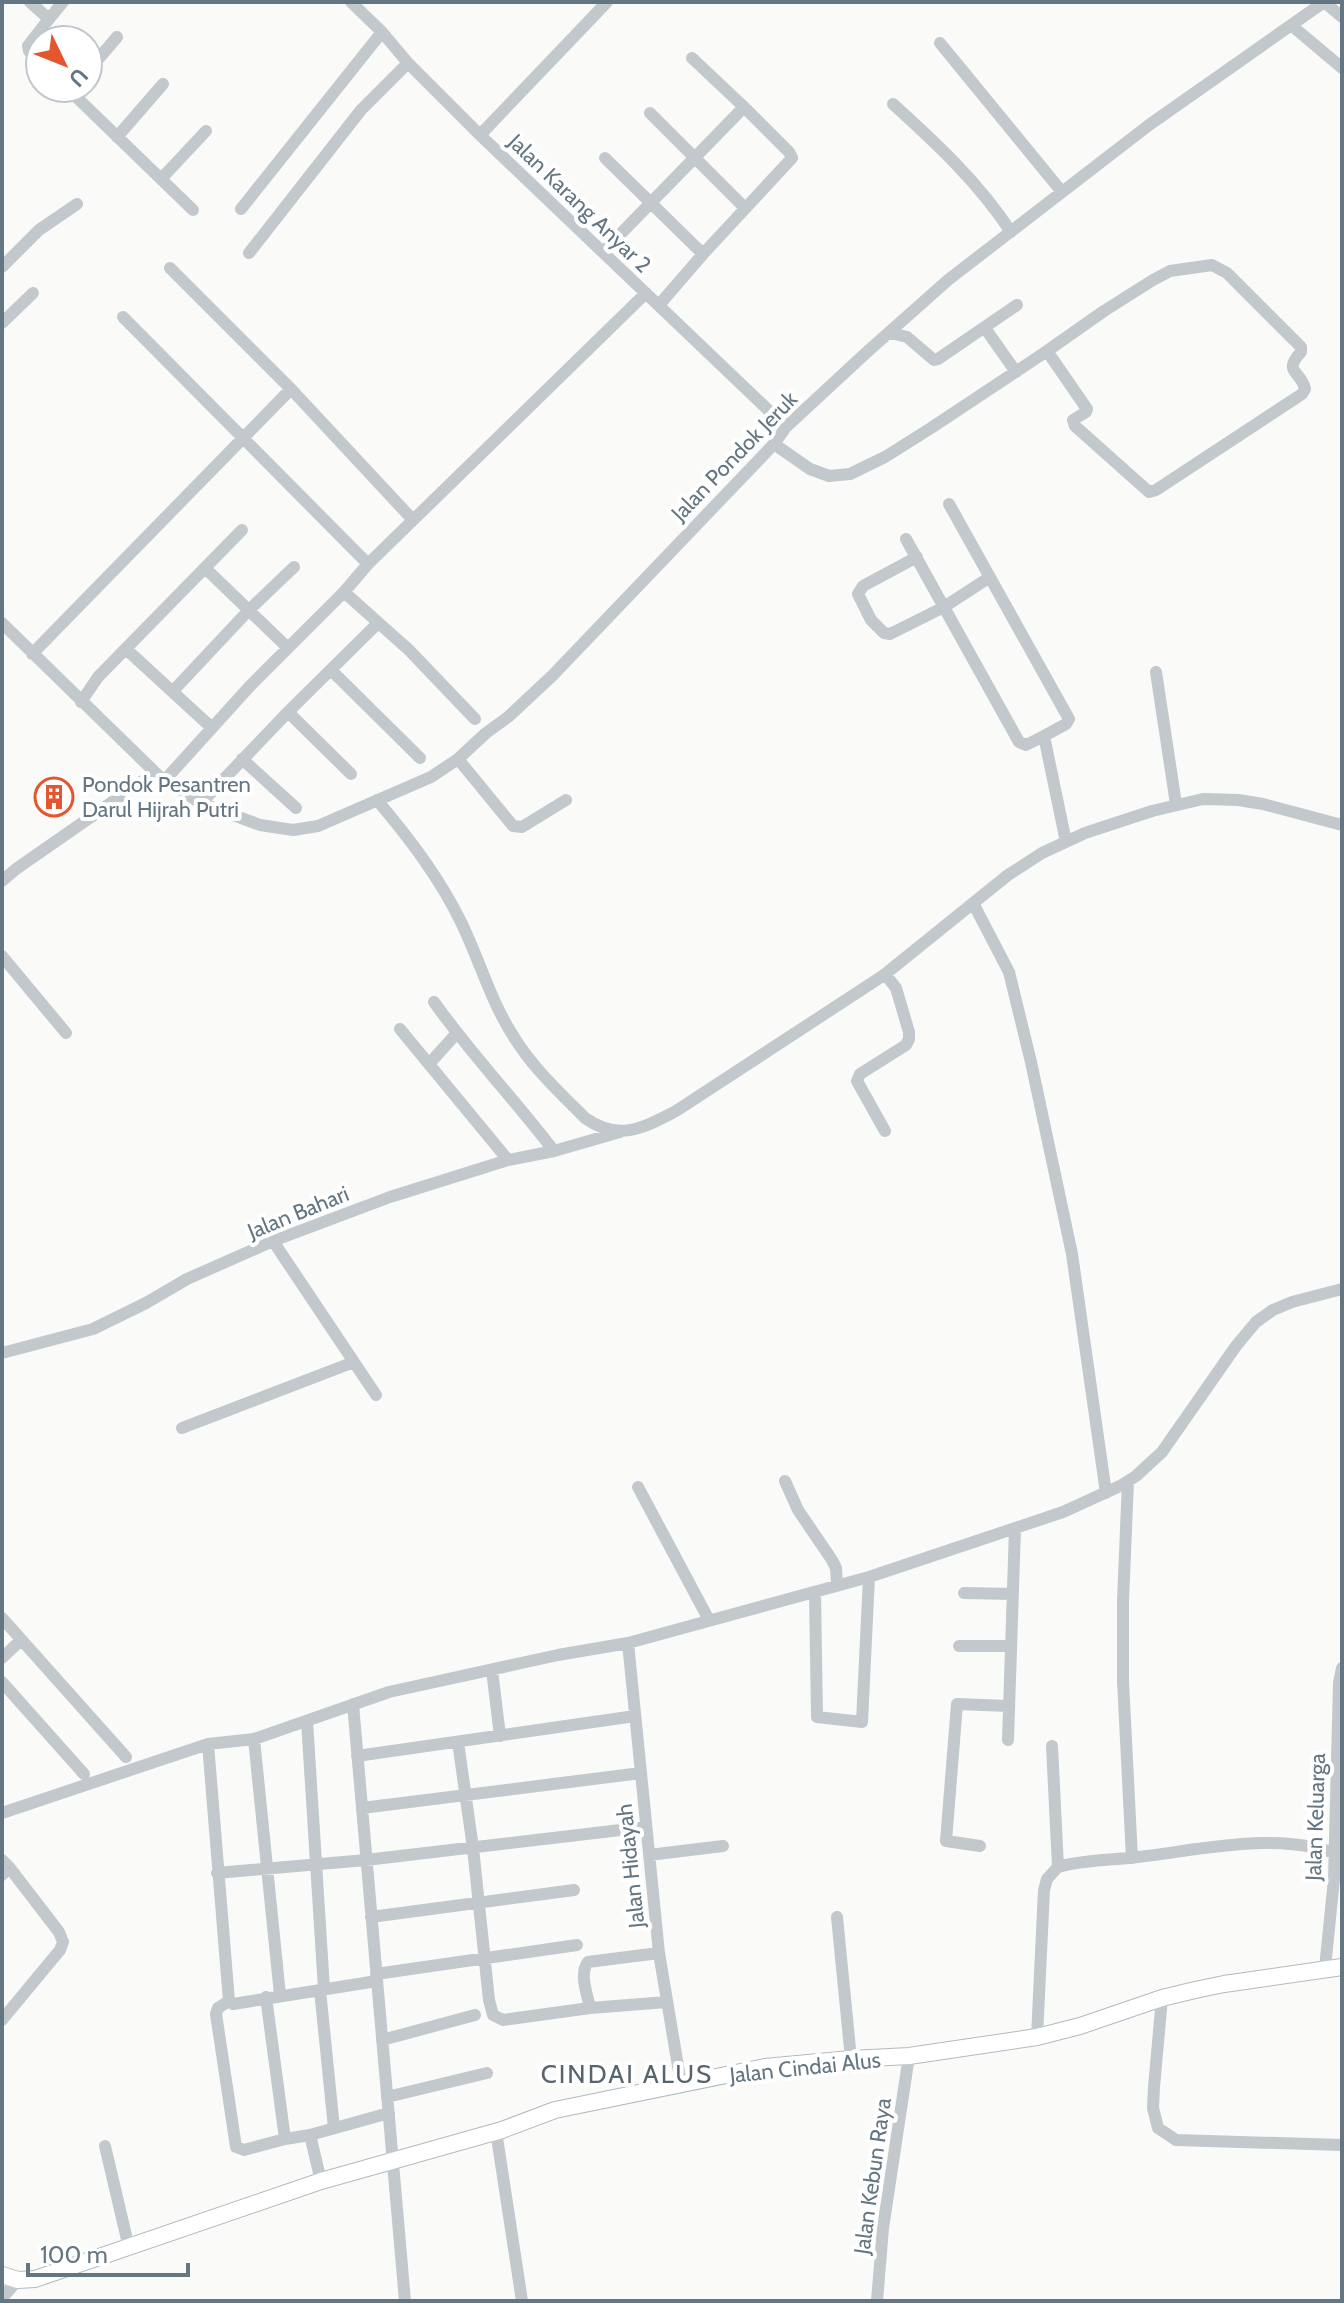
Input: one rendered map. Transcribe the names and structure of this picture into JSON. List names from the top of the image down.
{
  "streets": {
    "street": [
      "Jalan Karang Anyar 2",
      "Jalan Pondok Jeruk",
      "Jalan Bahari",
      "Jalan Keluarga",
      "Jalan Hidayah",
      "Jalan Cindai Alus",
      "Jalan Kebun Raya"
    ]
  },
  "crossings": [
    ["Jalan Karang Anyar 2", "Jalan Pondok Jeruk"],
    ["Jalan Keluarga", "Jalan Cindai Alus"],
    ["Jalan Hidayah", "Jalan Cindai Alus"],
    ["Jalan Cindai Alus", "Jalan Kebun Raya"]
  ],
  "districts": ["CINDAI ALUS"],
  "places": {
    "building": ["Pondok Pesantren Darul Hijrah Putri"]
  },
  "scale_bar": "100 m",
  "north": "bottom right"
}
